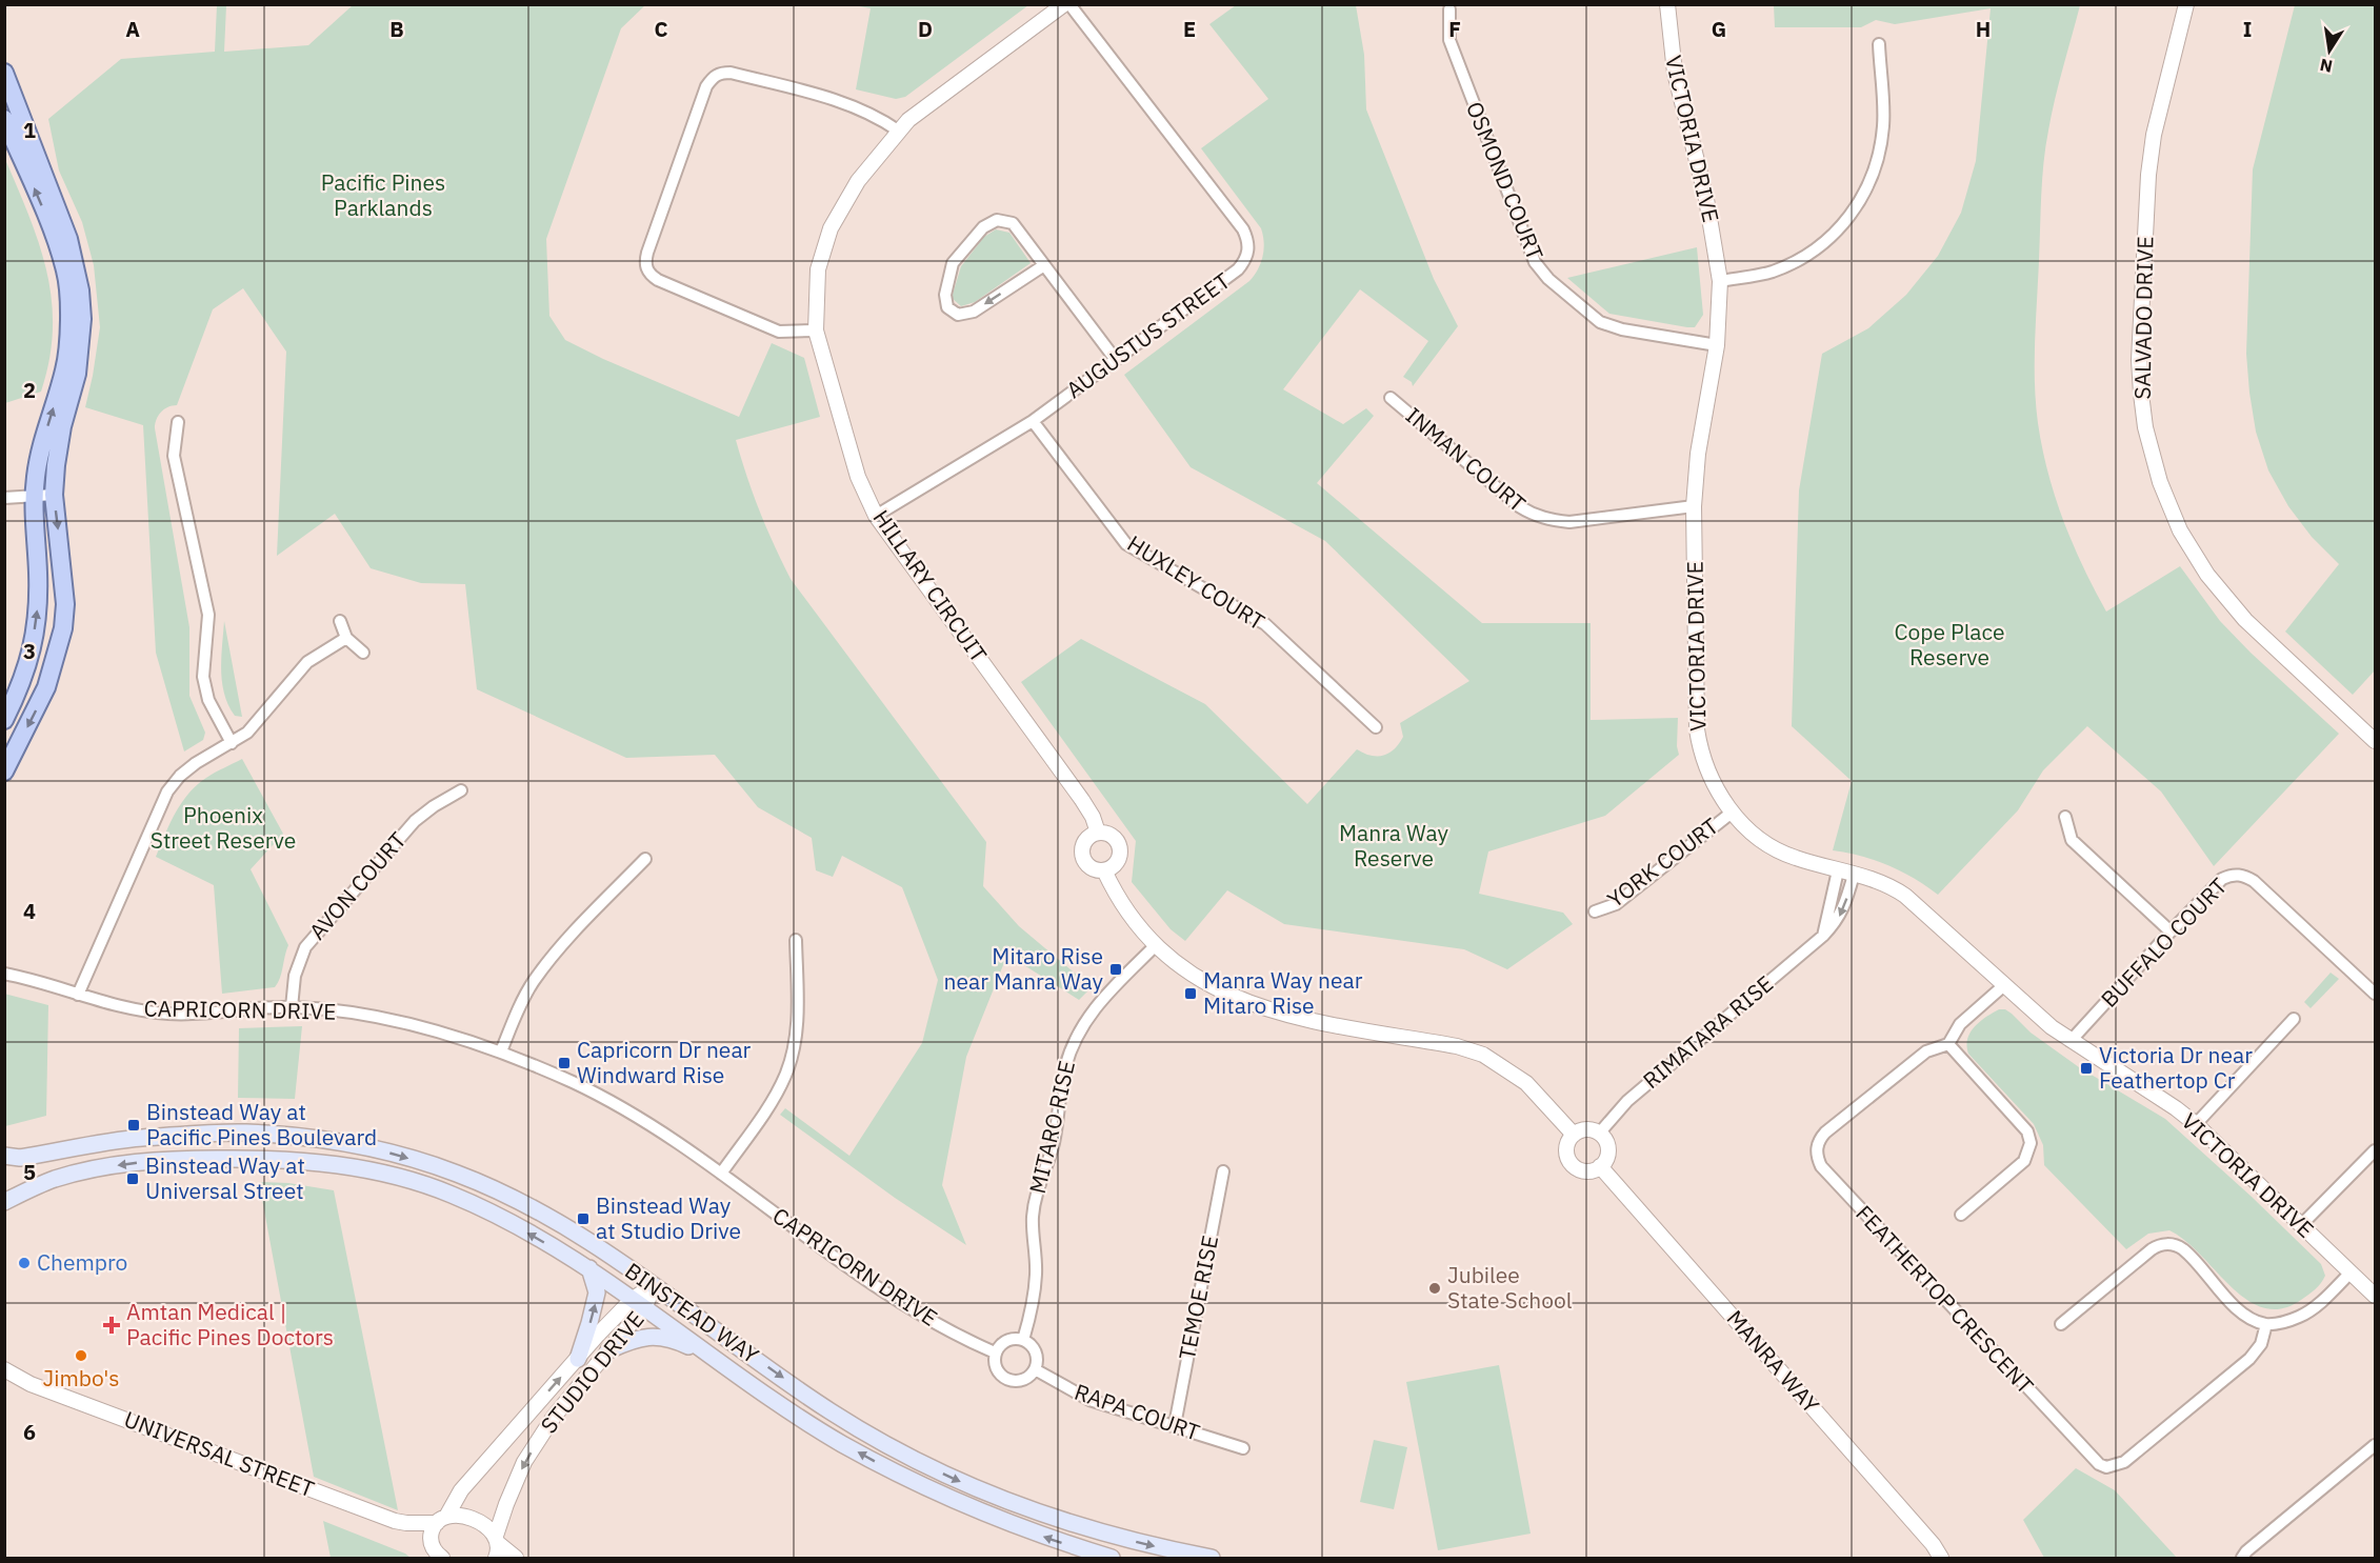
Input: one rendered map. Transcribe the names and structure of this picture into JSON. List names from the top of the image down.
{
  "streets": {
    "main road": ["BINSTEAD WAY"],
    "street": [
      "VICTORIA DRIVE",
      "OSMOND COURT",
      "SALVADO DRIVE",
      "AUGUSTUS STREET",
      "INMAN COURT",
      "HUXLEY COURT",
      "HILLARY CIRCUIT",
      "YORK COURT",
      "AVON COURT",
      "BUFFALO COURT",
      "CAPRICORN DRIVE",
      "RIMATARA RISE",
      "MITARO RISE",
      "TEMOE RISE",
      "FEATHERTOP CRESCENT",
      "MANRA WAY",
      "STUDIO DRIVE",
      "RAPA COURT",
      "UNIVERSAL STREET"
    ]
  },
  "crossings": [
    ["VICTORIA DRIVE", "OSMOND COURT"],
    ["VICTORIA DRIVE", "INMAN COURT"],
    ["VICTORIA DRIVE", "YORK COURT"],
    ["VICTORIA DRIVE", "BUFFALO COURT"],
    ["VICTORIA DRIVE", "RIMATARA RISE"],
    ["AUGUSTUS STREET", "HUXLEY COURT"],
    ["AUGUSTUS STREET", "HILLARY CIRCUIT"],
    ["AVON COURT", "CAPRICORN DRIVE"],
    ["CAPRICORN DRIVE", "MITARO RISE"],
    ["CAPRICORN DRIVE", "RAPA COURT"],
    ["RIMATARA RISE", "MANRA WAY"],
    ["MITARO RISE", "RAPA COURT"],
    ["TEMOE RISE", "RAPA COURT"],
    ["BINSTEAD WAY", "STUDIO DRIVE"],
    ["STUDIO DRIVE", "UNIVERSAL STREET"]
  ],
  "parks": [
    "Pacific Pines Parklands",
    "Cope Place Reserve",
    "Phoenix Street Reserve",
    "Manra Way Reserve"
  ],
  "places": {
    "transit": [
      "Mitaro Rise near Manra Way",
      "Manra Way near Mitaro Rise",
      "Capricorn Dr near Windward Rise",
      "Victoria Dr near Feathertop Cr",
      "Binstead Way at Pacific Pines Boulevard",
      "Binstead Way at Universal Street",
      "Binstead Way at Studio Drive"
    ],
    "other": ["Chempro", "Jubilee State School", "Jimbo's"],
    "health": ["Amtan Medical | Pacific Pines Doctors"]
  },
  "north": "bottom",
  "grid": {
    "columns": [
      "A",
      "B",
      "C",
      "D",
      "E",
      "F",
      "G",
      "H",
      "I"
    ],
    "rows": [
      "1",
      "2",
      "3",
      "4",
      "5",
      "6"
    ]
  }
}
